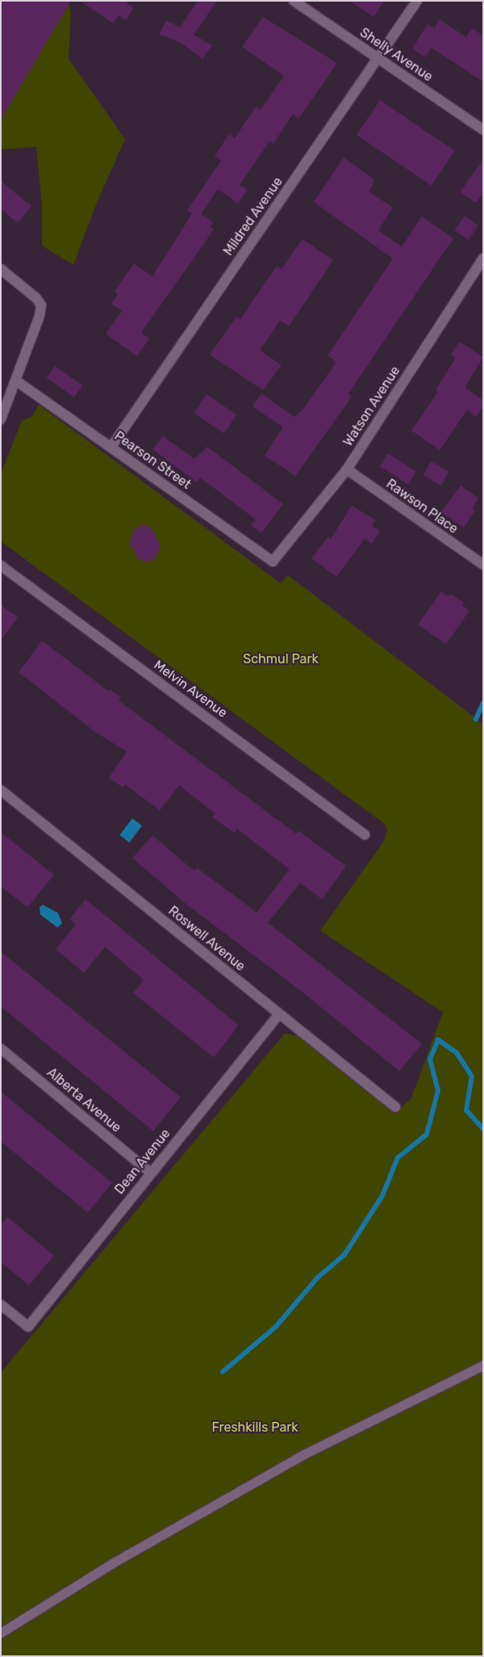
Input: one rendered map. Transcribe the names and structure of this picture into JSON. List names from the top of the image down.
{
  "streets": {
    "street": [
      "Shelly Avenue",
      "Mildred Avenue",
      "Watson Avenue",
      "Pearson Street",
      "Rawson Place",
      "Melvin Avenue",
      "Roswell Avenue",
      "Alberta Avenue",
      "Dean Avenue"
    ]
  },
  "crossings": [
    ["Shelly Avenue", "Mildred Avenue"],
    ["Mildred Avenue", "Pearson Street"],
    ["Watson Avenue", "Pearson Street"],
    ["Watson Avenue", "Rawson Place"],
    ["Roswell Avenue", "Dean Avenue"],
    ["Alberta Avenue", "Dean Avenue"]
  ],
  "parks": ["Schmul Park", "Freshkills Park"]
}
